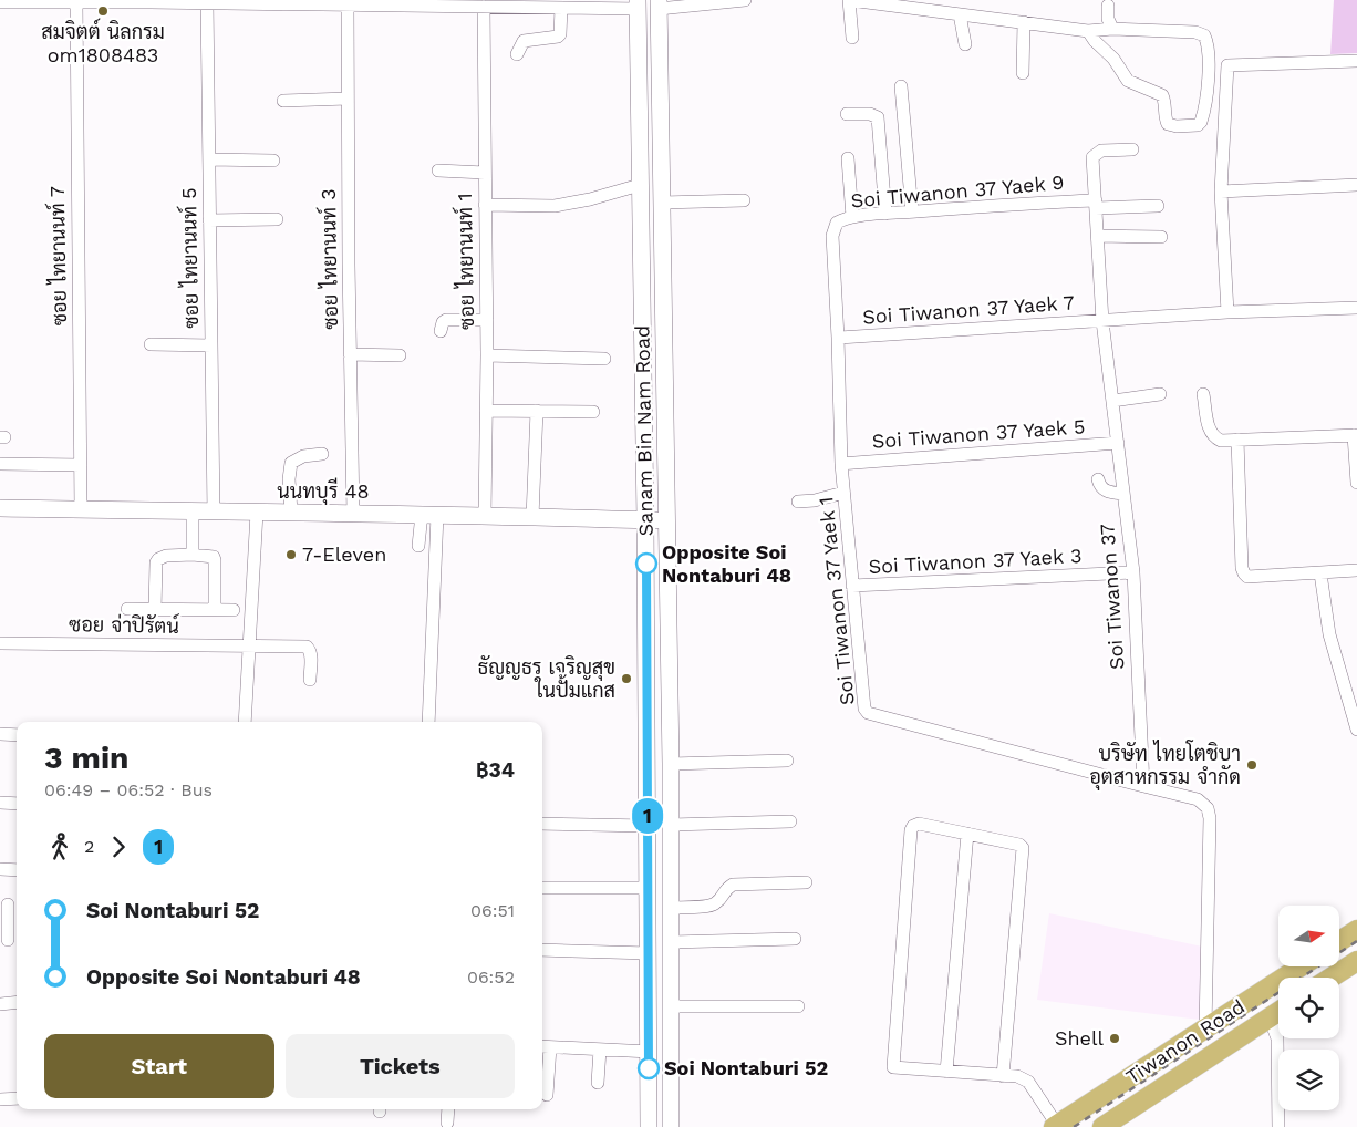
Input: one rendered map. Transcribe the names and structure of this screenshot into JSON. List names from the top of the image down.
{
  "streets": {
    "main road": ["Sanam Bin Nam Road", "นนทบุรี 48", "Tiwanon Road"],
    "street": [
      "Soi Tiwanon 37 Yaek 9",
      "ซอย ไทยานนท์ 7",
      "ซอย ไทยานนท์ 5",
      "ซอย ไทยานนท์ 3",
      "ซอย ไทยานนท์ 1",
      "Soi Tiwanon 37 Yaek 7",
      "Soi Tiwanon 37 Yaek 5",
      "Soi Tiwanon 37 Yaek 3",
      "Soi Tiwanon 37",
      "Soi Tiwanon 37 Yaek 1",
      "ซอย จ่าปิรัตน์"
    ]
  },
  "crossings": [
    ["Soi Tiwanon 37 Yaek 9", "Soi Tiwanon 37"],
    ["Soi Tiwanon 37 Yaek 9", "Soi Tiwanon 37 Yaek 1"],
    ["ซอย ไทยานนท์ 7", "นนทบุรี 48"],
    ["ซอย ไทยานนท์ 5", "นนทบุรี 48"],
    ["ซอย ไทยานนท์ 3", "นนทบุรี 48"],
    ["ซอย ไทยานนท์ 1", "นนทบุรี 48"],
    ["Soi Tiwanon 37 Yaek 7", "Soi Tiwanon 37"],
    ["Soi Tiwanon 37 Yaek 7", "Soi Tiwanon 37 Yaek 1"],
    ["Sanam Bin Nam Road", "นนทบุรี 48"],
    ["Soi Tiwanon 37 Yaek 5", "Soi Tiwanon 37"],
    ["Soi Tiwanon 37 Yaek 5", "Soi Tiwanon 37 Yaek 1"],
    ["Soi Tiwanon 37 Yaek 3", "Soi Tiwanon 37"],
    ["Soi Tiwanon 37 Yaek 3", "Soi Tiwanon 37 Yaek 1"],
    ["Soi Tiwanon 37", "Soi Tiwanon 37 Yaek 1"]
  ],
  "places": [
    "สมจิตต์ นิลกรม om1808483",
    "7-Eleven",
    "Opposite Soi Nontaburi 48",
    "ธัญญธร เจริญสุข ในปั้มแกส",
    "บริษัท ไทยโตชิบา อุตสาหกรรม จำกัด",
    "Shell",
    "Soi Nontaburi 52"
  ],
  "lines": ["bus line 1"],
  "north": "right",
  "page": {
    "on_map": "1",
    "heading": ["3 min", "06:49 – 06:52 · Bus", "฿34"],
    "legs": ["2", "1"],
    "list": [
      {
        "name": "Soi Nontaburi 52",
        "value": "06:51"
      },
      {
        "name": "Opposite Soi Nontaburi 48",
        "value": "06:52"
      }
    ],
    "buttons": ["Start", "Tickets"]
  }
}
